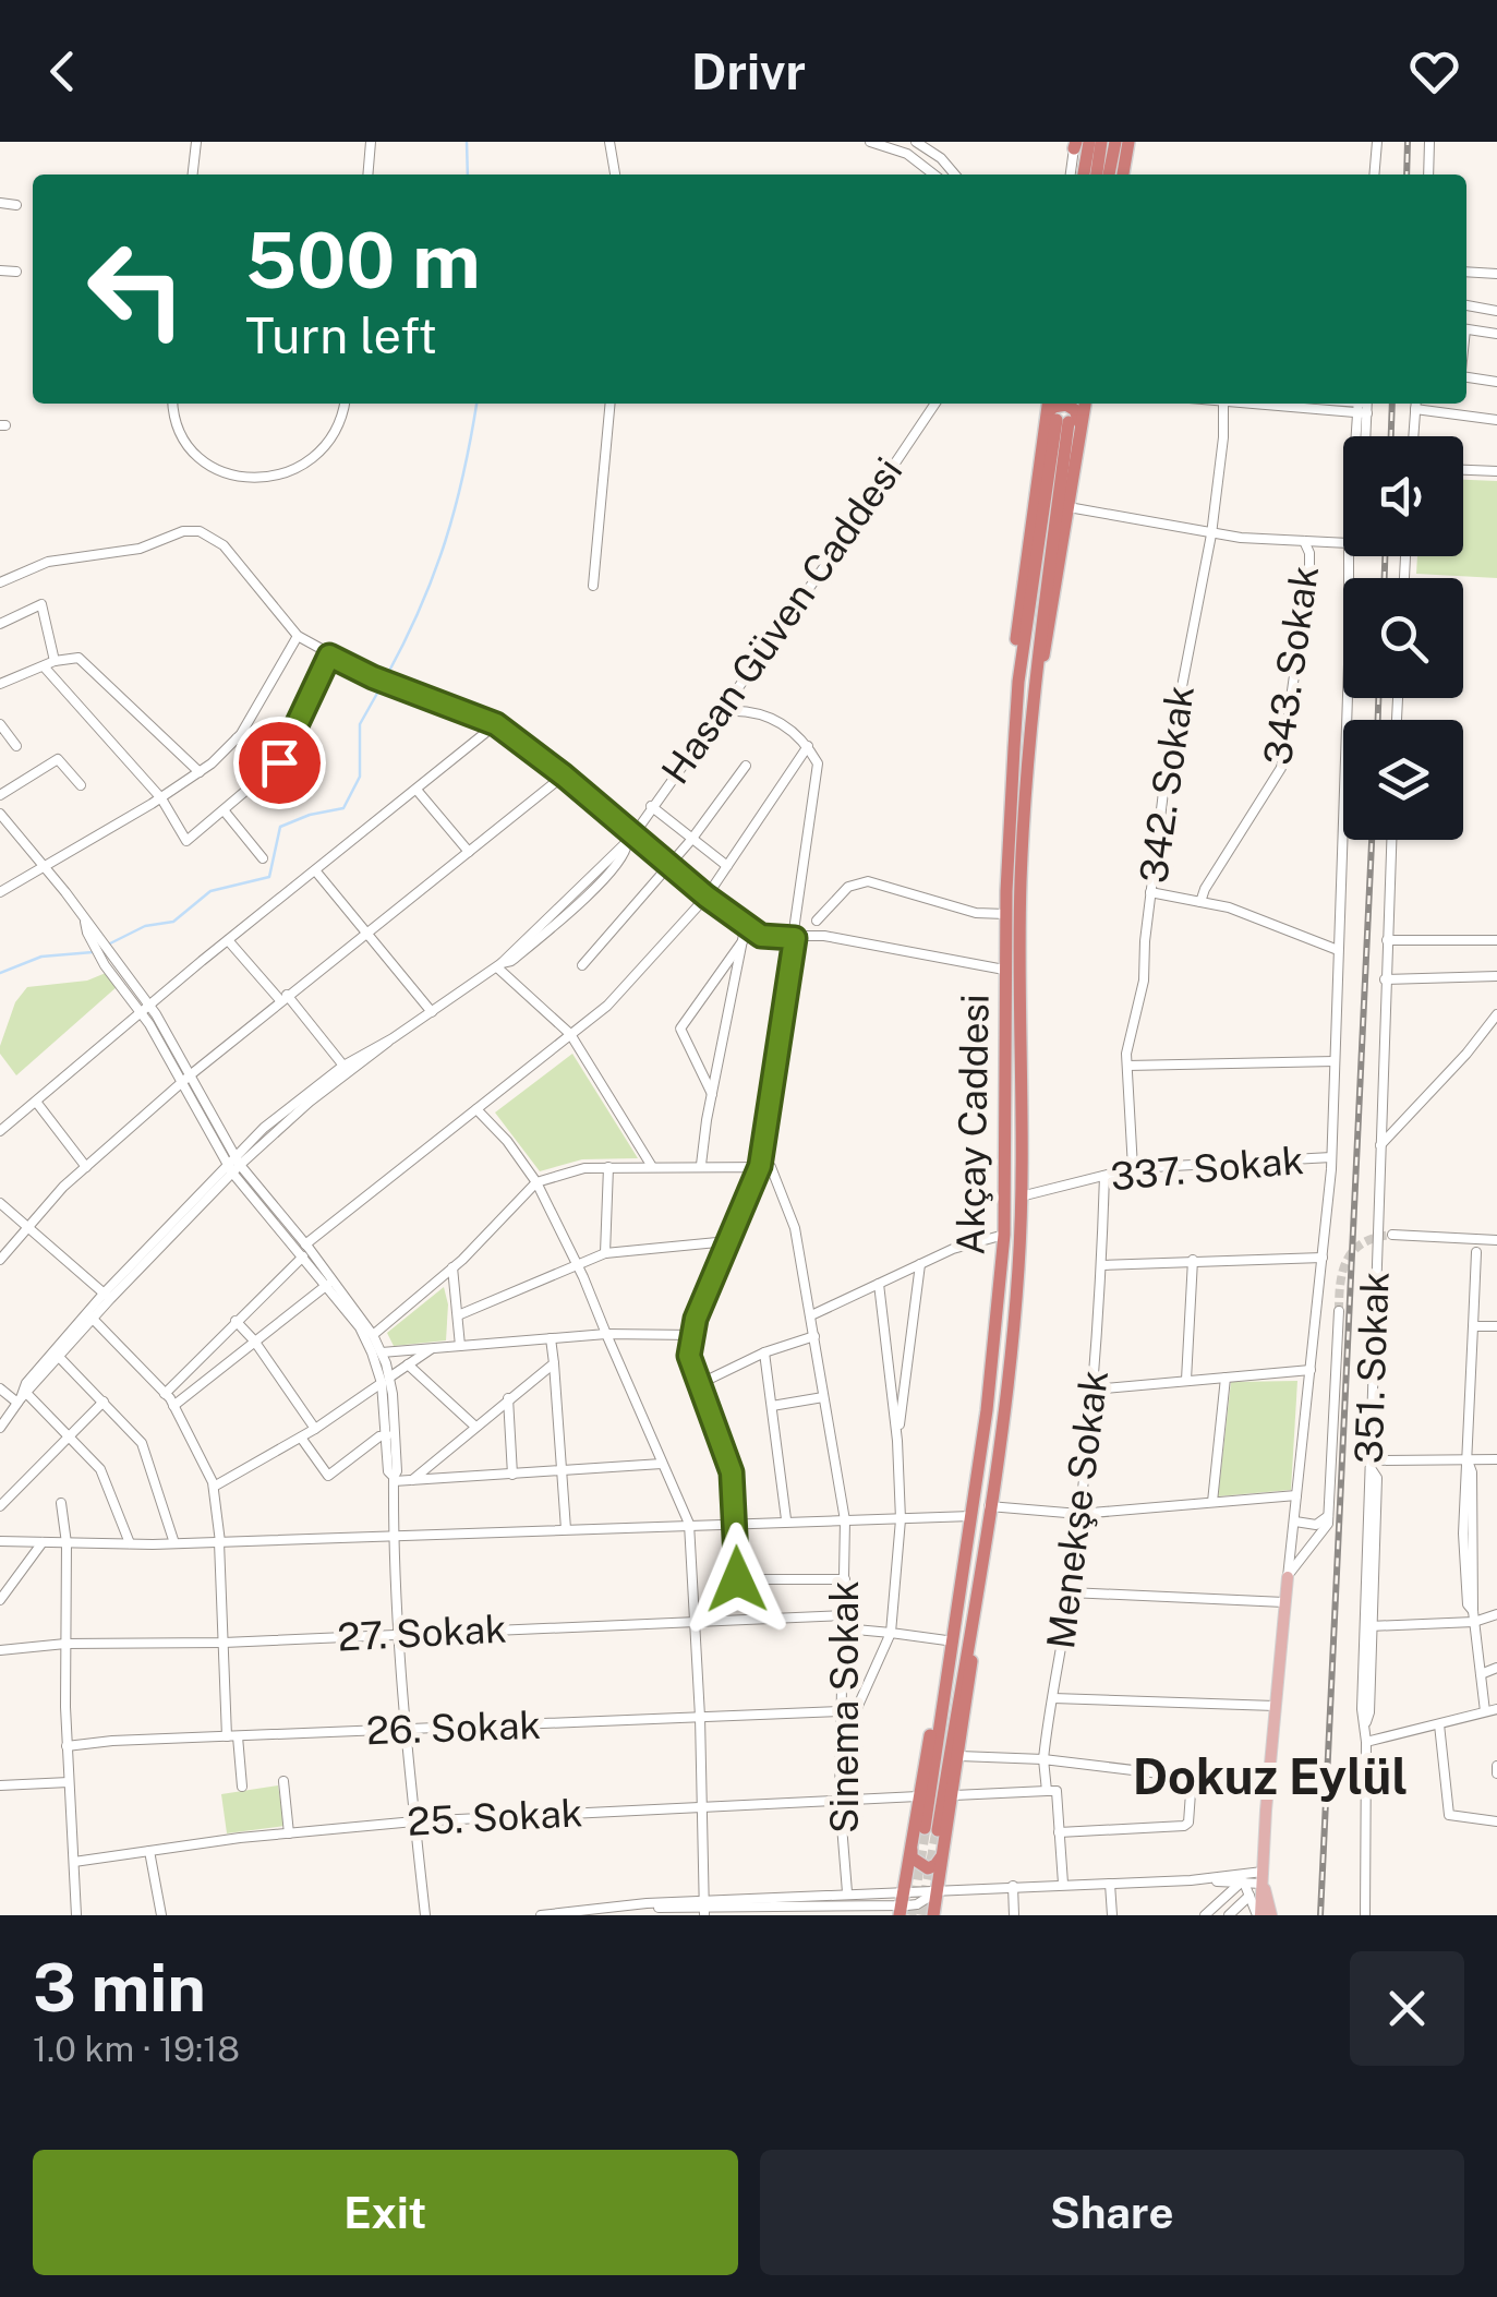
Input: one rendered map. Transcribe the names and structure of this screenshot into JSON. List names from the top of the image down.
{
  "streets": {
    "highway": ["Akçay Caddesi"],
    "street": [
      "Hasan Güven Caddesi",
      "343. Sokak",
      "342. Sokak",
      "337. Sokak",
      "351. Sokak",
      "Menekşe Sokak",
      "27. Sokak",
      "Sinema Sokak",
      "26. Sokak",
      "25. Sokak"
    ]
  },
  "crossings": [
    ["342. Sokak", "337. Sokak"],
    ["Akçay Caddesi", "337. Sokak"],
    ["337. Sokak", "Menekşe Sokak"],
    ["27. Sokak", "Sinema Sokak"],
    ["Sinema Sokak", "26. Sokak"],
    ["Sinema Sokak", "25. Sokak"]
  ],
  "districts": ["Dokuz Eylül"],
  "page": {
    "header": "Drivr",
    "turn": ["500 m", "Turn left"],
    "heading": ["3 min", "1.0 km · 19:18"],
    "buttons": ["Exit", "Share"]
  }
}
